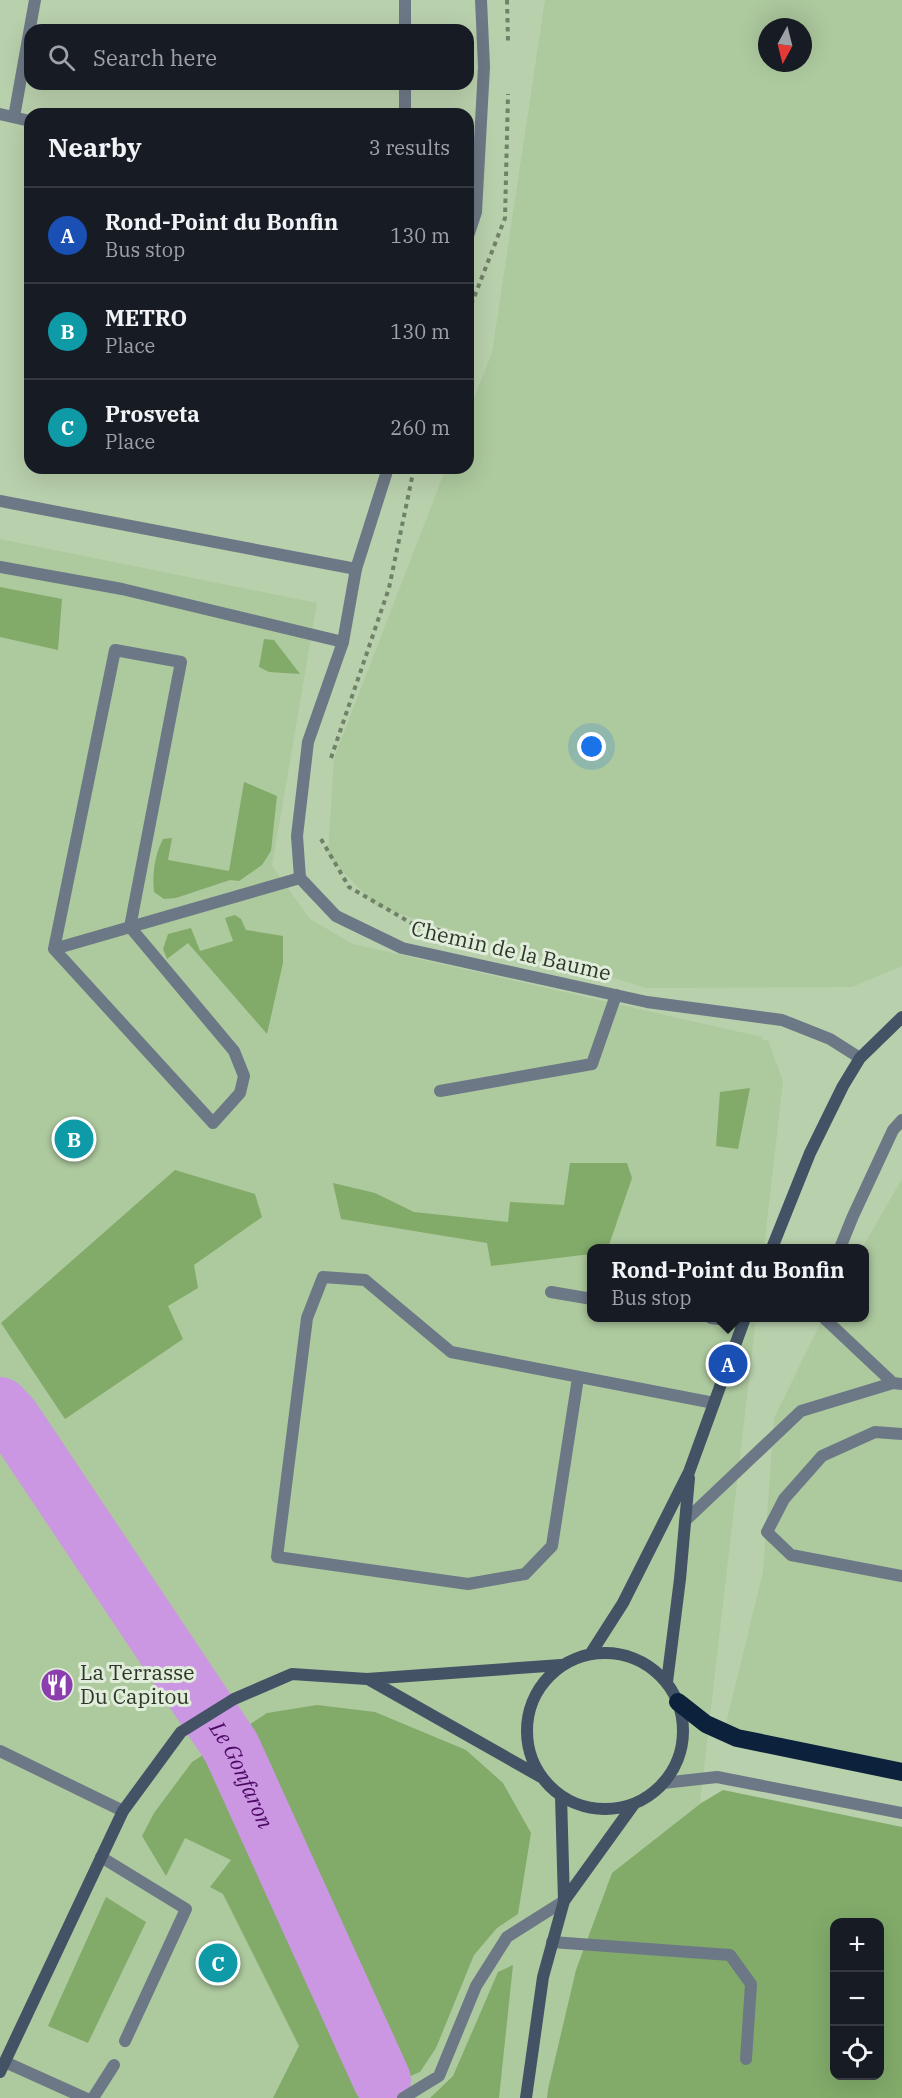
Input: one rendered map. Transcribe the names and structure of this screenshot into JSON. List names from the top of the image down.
{
  "streets": {
    "street": ["Chemin de la Baume"]
  },
  "water": ["Le Gonfaron"],
  "places": {
    "restaurant": ["La Terrasse Du Capitou"]
  },
  "north": "bottom",
  "page": {
    "search": "Search here",
    "heading": ["Nearby", "3 results"],
    "list": [
      {
        "mark": "A",
        "name": "Rond-Point du Bonfin",
        "note": "Bus stop",
        "value": "130 m"
      },
      {
        "mark": "B",
        "name": "METRO",
        "note": "Place",
        "value": "130 m"
      },
      {
        "mark": "C",
        "name": "Prosveta",
        "note": "Place",
        "value": "260 m"
      }
    ],
    "pins": ["B", "A", "C"],
    "popup": ["Rond-Point du Bonfin", "Bus stop"],
    "map_buttons": ["+", "−"]
  }
}
